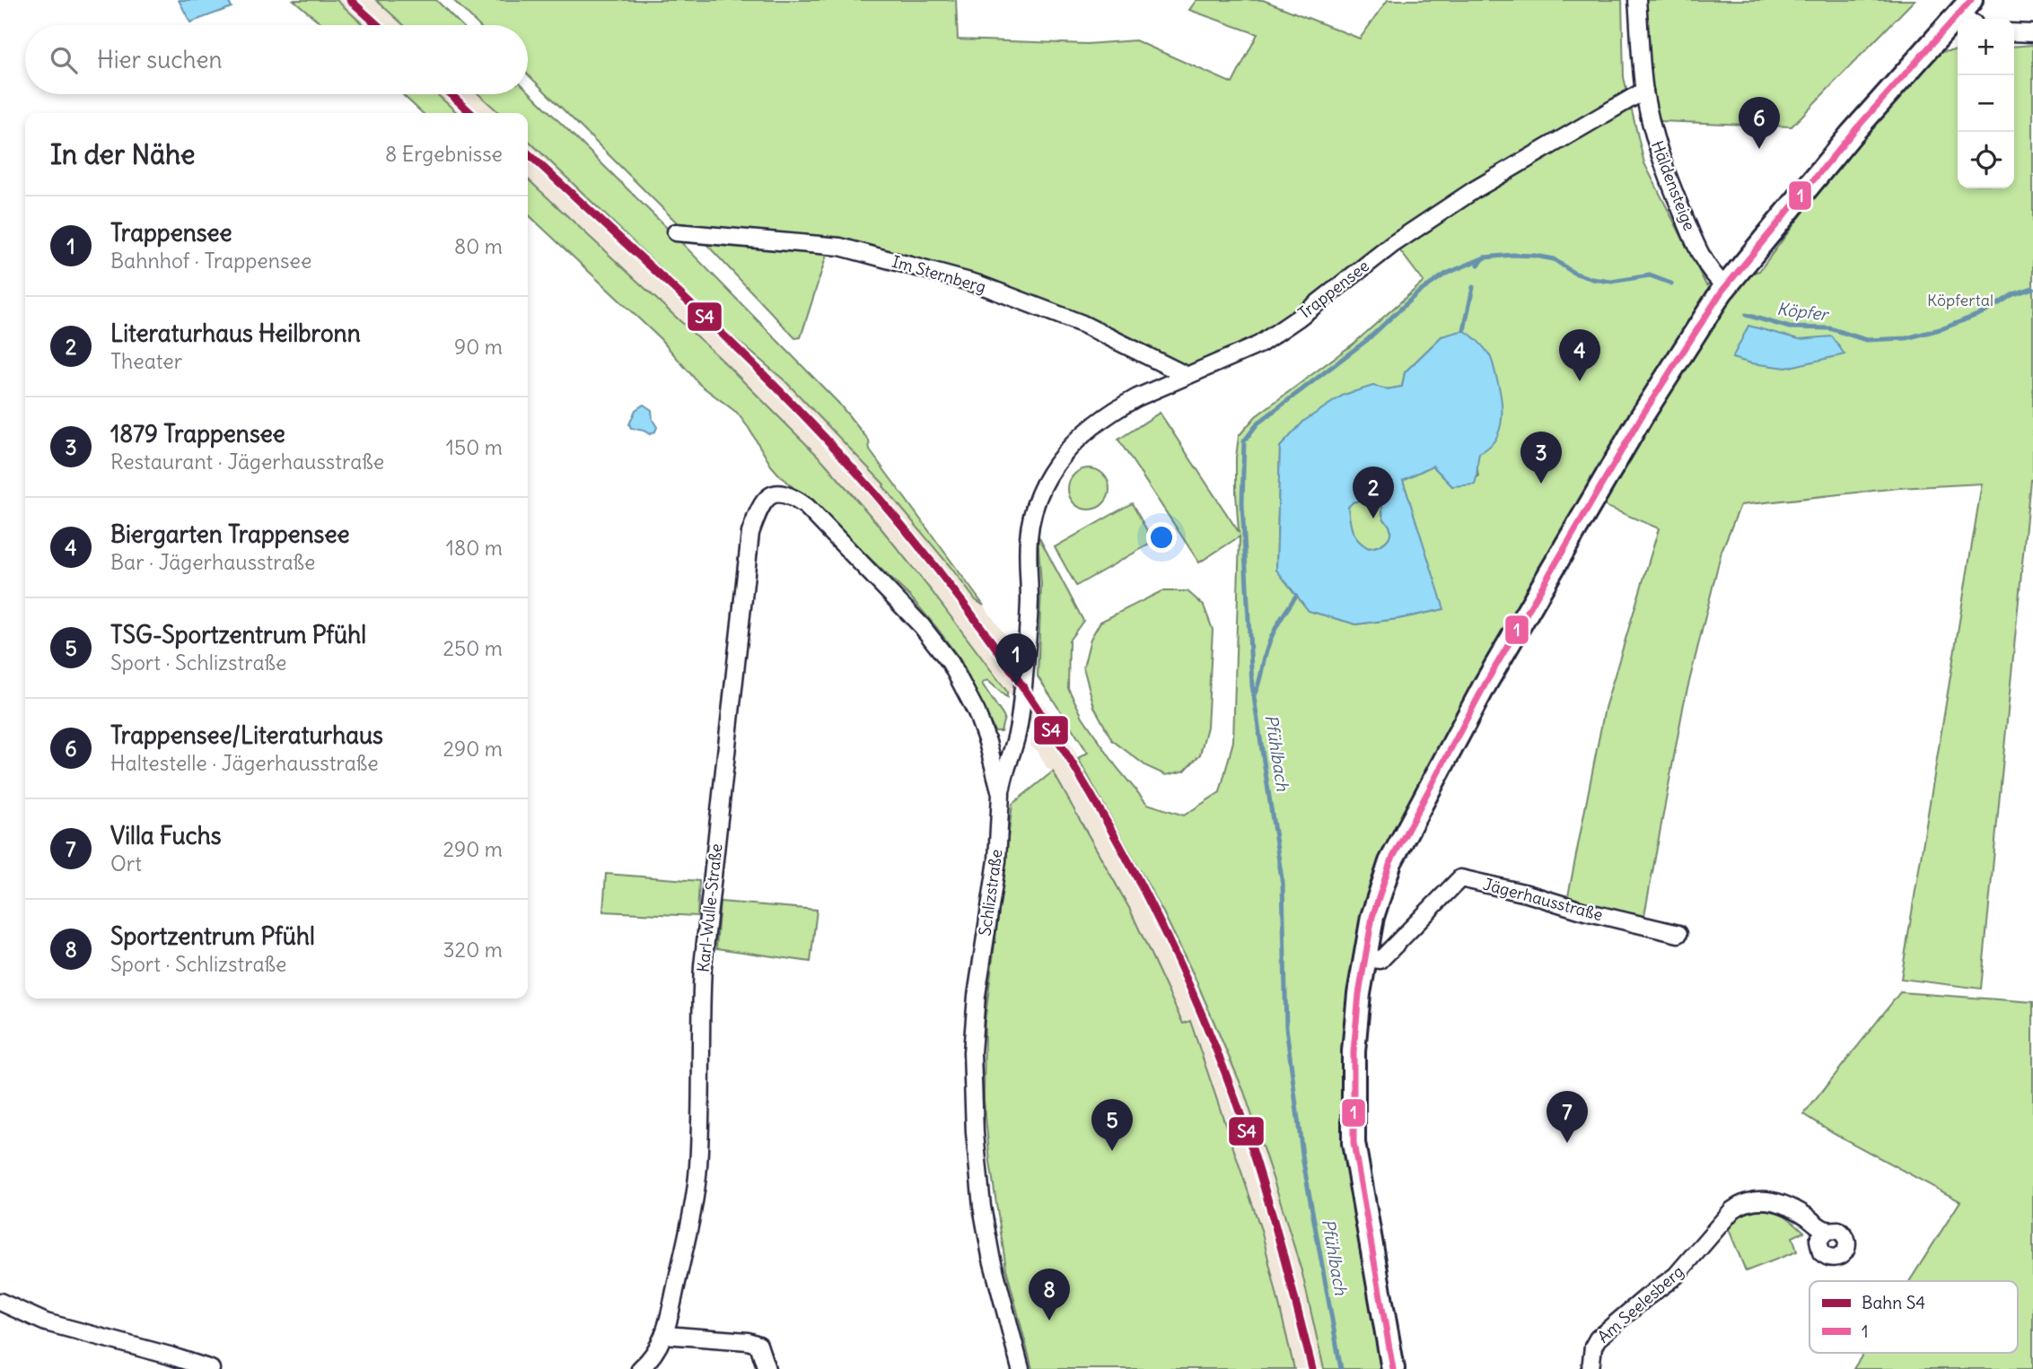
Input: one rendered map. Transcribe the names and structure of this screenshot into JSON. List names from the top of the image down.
{
  "streets": {
    "street": [
      "Häldensteige",
      "Im Sternberg",
      "Trappensee",
      "Schlizstraße",
      "Jägerhausstraße",
      "Karl-Wulle-Straße",
      "Am Seelesberg"
    ]
  },
  "crossings": [
    ["Häldensteige", "Trappensee"],
    ["Im Sternberg", "Trappensee"],
    ["Trappensee", "Schlizstraße"],
    ["Schlizstraße", "Karl-Wulle-Straße"]
  ],
  "water": ["Köpfer", "Pfühlbach"],
  "parks": ["Köpfertal"],
  "lines": ["rail line S4", "transit line 1"],
  "legend": ["Bahn S4", "1"],
  "page": {
    "map_buttons": ["+", "−"],
    "search": "Hier suchen",
    "pins": [
      "6",
      "4",
      "3",
      "2",
      "1",
      "7",
      "5",
      "8"
    ],
    "heading": ["In der Nähe", "8 Ergebnisse"],
    "list": [
      {
        "mark": "1",
        "name": "Trappensee",
        "note": "Bahnhof · Trappensee",
        "value": "80 m"
      },
      {
        "mark": "2",
        "name": "Literaturhaus Heilbronn",
        "note": "Theater",
        "value": "90 m"
      },
      {
        "mark": "3",
        "name": "1879 Trappensee",
        "note": "Restaurant · Jägerhausstraße",
        "value": "150 m"
      },
      {
        "mark": "4",
        "name": "Biergarten Trappensee",
        "note": "Bar · Jägerhausstraße",
        "value": "180 m"
      },
      {
        "mark": "5",
        "name": "TSG-Sportzentrum Pfühl",
        "note": "Sport · Schlizstraße",
        "value": "250 m"
      },
      {
        "mark": "6",
        "name": "Trappensee/Literaturhaus",
        "note": "Haltestelle · Jägerhausstraße",
        "value": "290 m"
      },
      {
        "mark": "7",
        "name": "Villa Fuchs",
        "note": "Ort",
        "value": "290 m"
      },
      {
        "mark": "8",
        "name": "Sportzentrum Pfühl",
        "note": "Sport · Schlizstraße",
        "value": "320 m"
      }
    ]
  }
}
